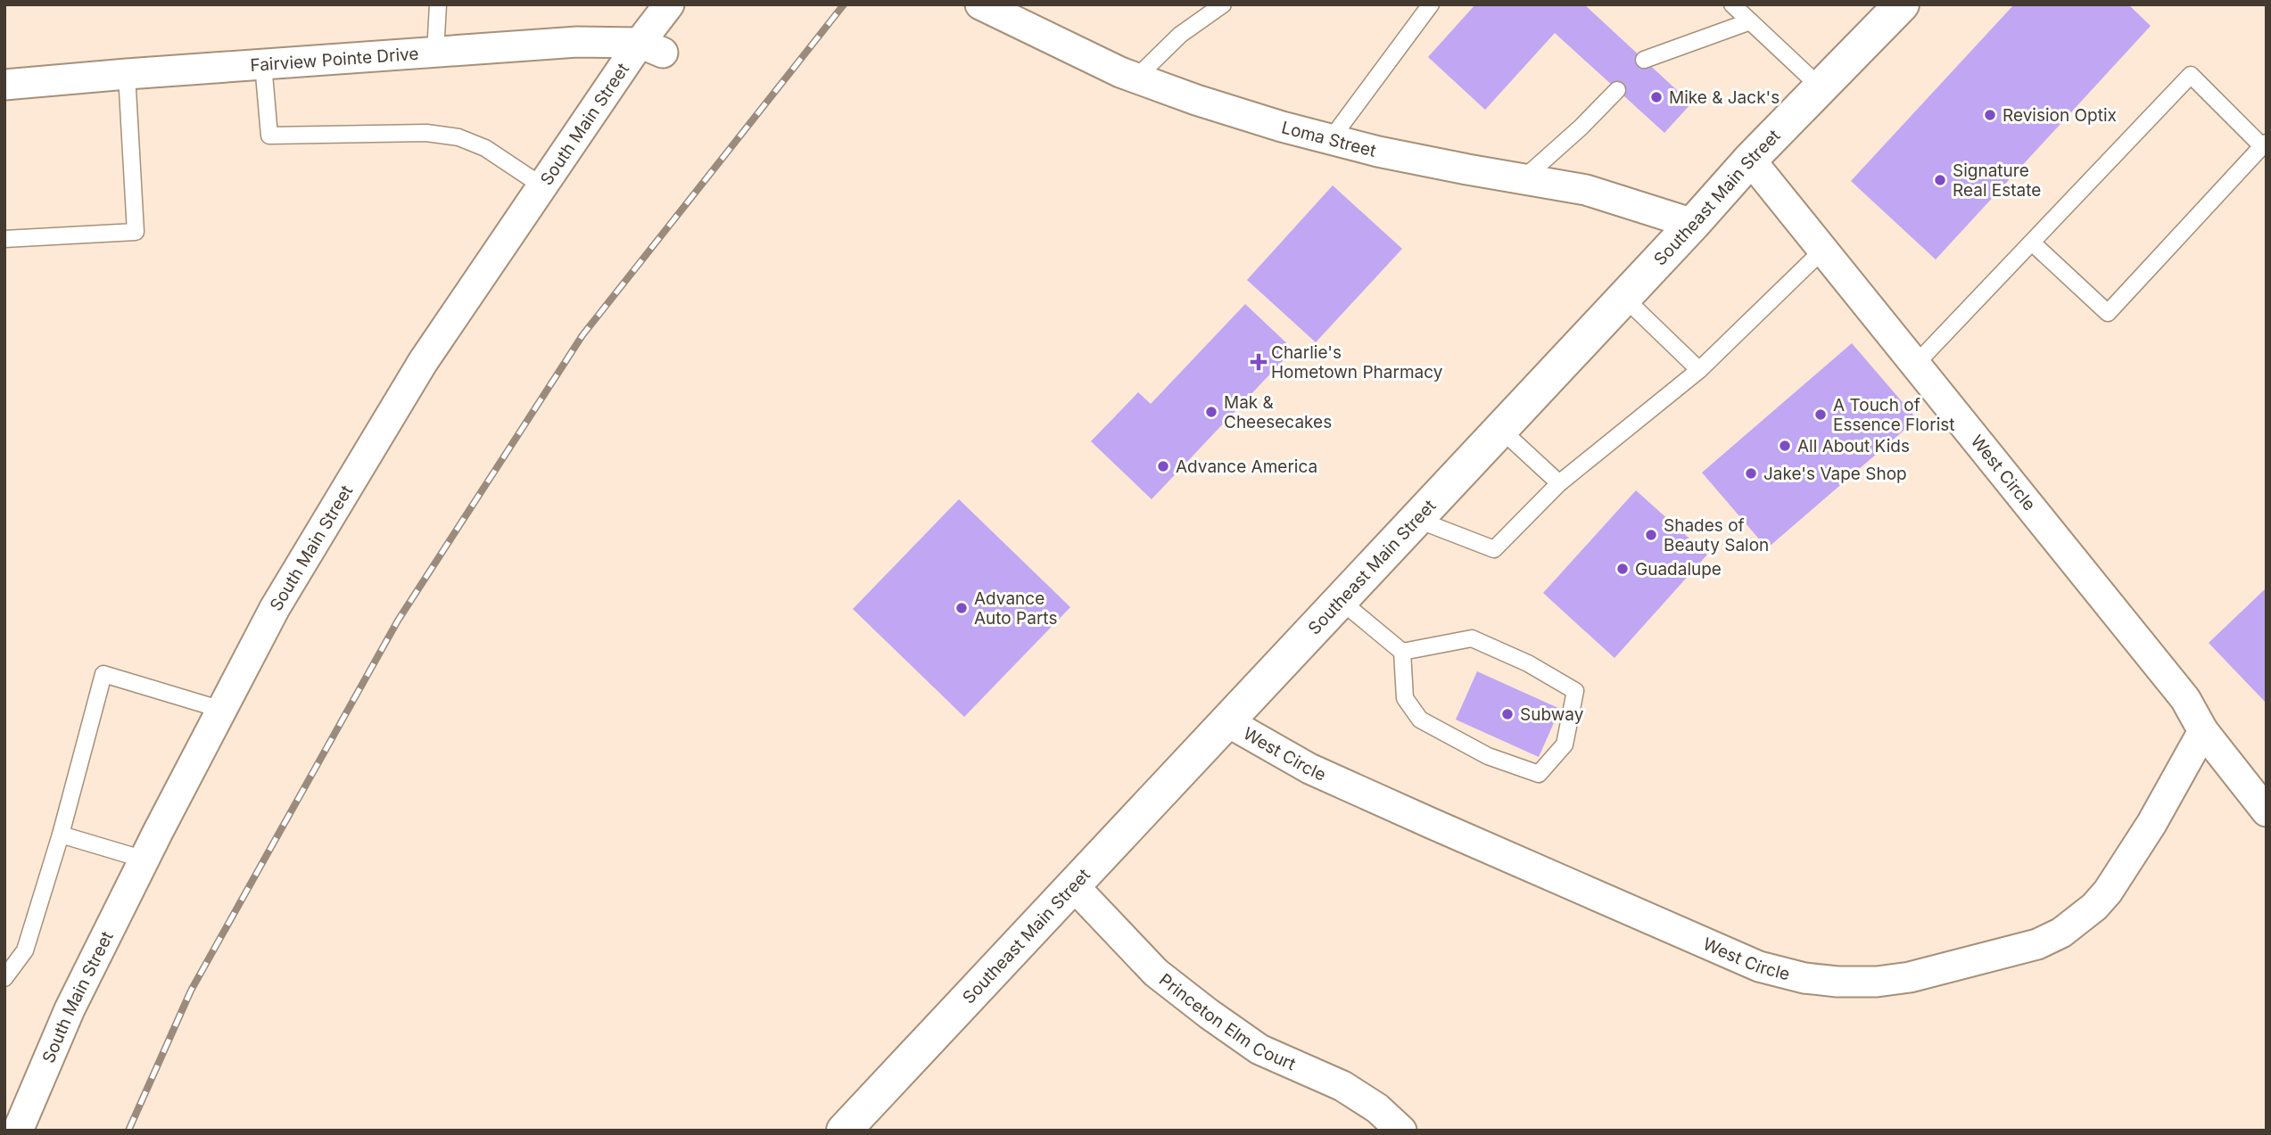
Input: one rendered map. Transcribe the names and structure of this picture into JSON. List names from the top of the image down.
{
  "streets": {
    "main road": ["Southeast Main Street"],
    "street": [
      "Fairview Pointe Drive",
      "South Main Street",
      "Loma Street",
      "West Circle",
      "Princeton Elm Court"
    ]
  },
  "crossings": [
    ["Fairview Pointe Drive", "South Main Street"],
    ["Loma Street", "Southeast Main Street"],
    ["Southeast Main Street", "West Circle"],
    ["Southeast Main Street", "Princeton Elm Court"]
  ],
  "places": {
    "other": [
      "Mike & Jack's",
      "Revision Optix",
      "Signature Real Estate",
      "Mak & Cheesecakes",
      "A Touch of Essence Florist",
      "All About Kids",
      "Advance America",
      "Jake's Vape Shop",
      "Shades of Beauty Salon",
      "Guadalupe",
      "Advance Auto Parts",
      "Subway"
    ],
    "health": ["Charlie's Hometown Pharmacy"]
  }
}
